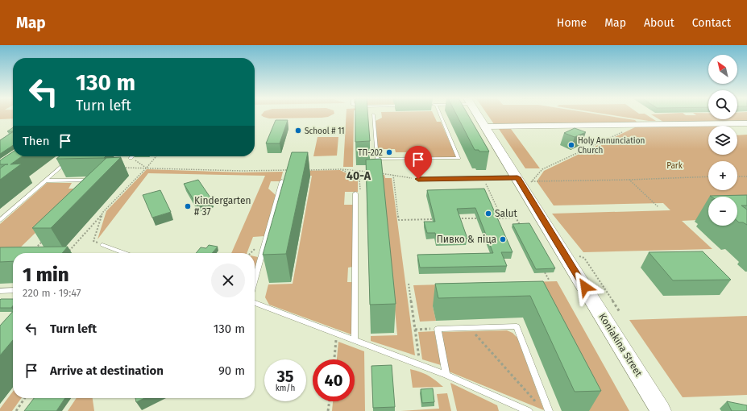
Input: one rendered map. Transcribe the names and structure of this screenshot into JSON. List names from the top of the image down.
{
  "streets": {
    "street": ["Koniakina Street"]
  },
  "districts": ["40-А"],
  "parks": ["Park"],
  "places": [
    "School # 11",
    "Holy Annunciation Church",
    "ТП-202",
    "Kindergarten # 37",
    "Salut",
    "Пивко & піца"
  ],
  "north": "top left",
  "page": {
    "header": "Map",
    "nav": [
      "Home",
      "Map",
      "About",
      "Contact"
    ],
    "map_buttons": ["+", "−"],
    "turn": ["130 m", "Turn left"],
    "then": "Then",
    "heading": ["1 min", "220 m · 19:47"],
    "list": [
      {
        "name": "Turn left",
        "value": "130 m"
      },
      {
        "name": "Arrive at destination",
        "value": "90 m"
      }
    ],
    "speed": "35 km/h",
    "limit": "40"
  }
}
